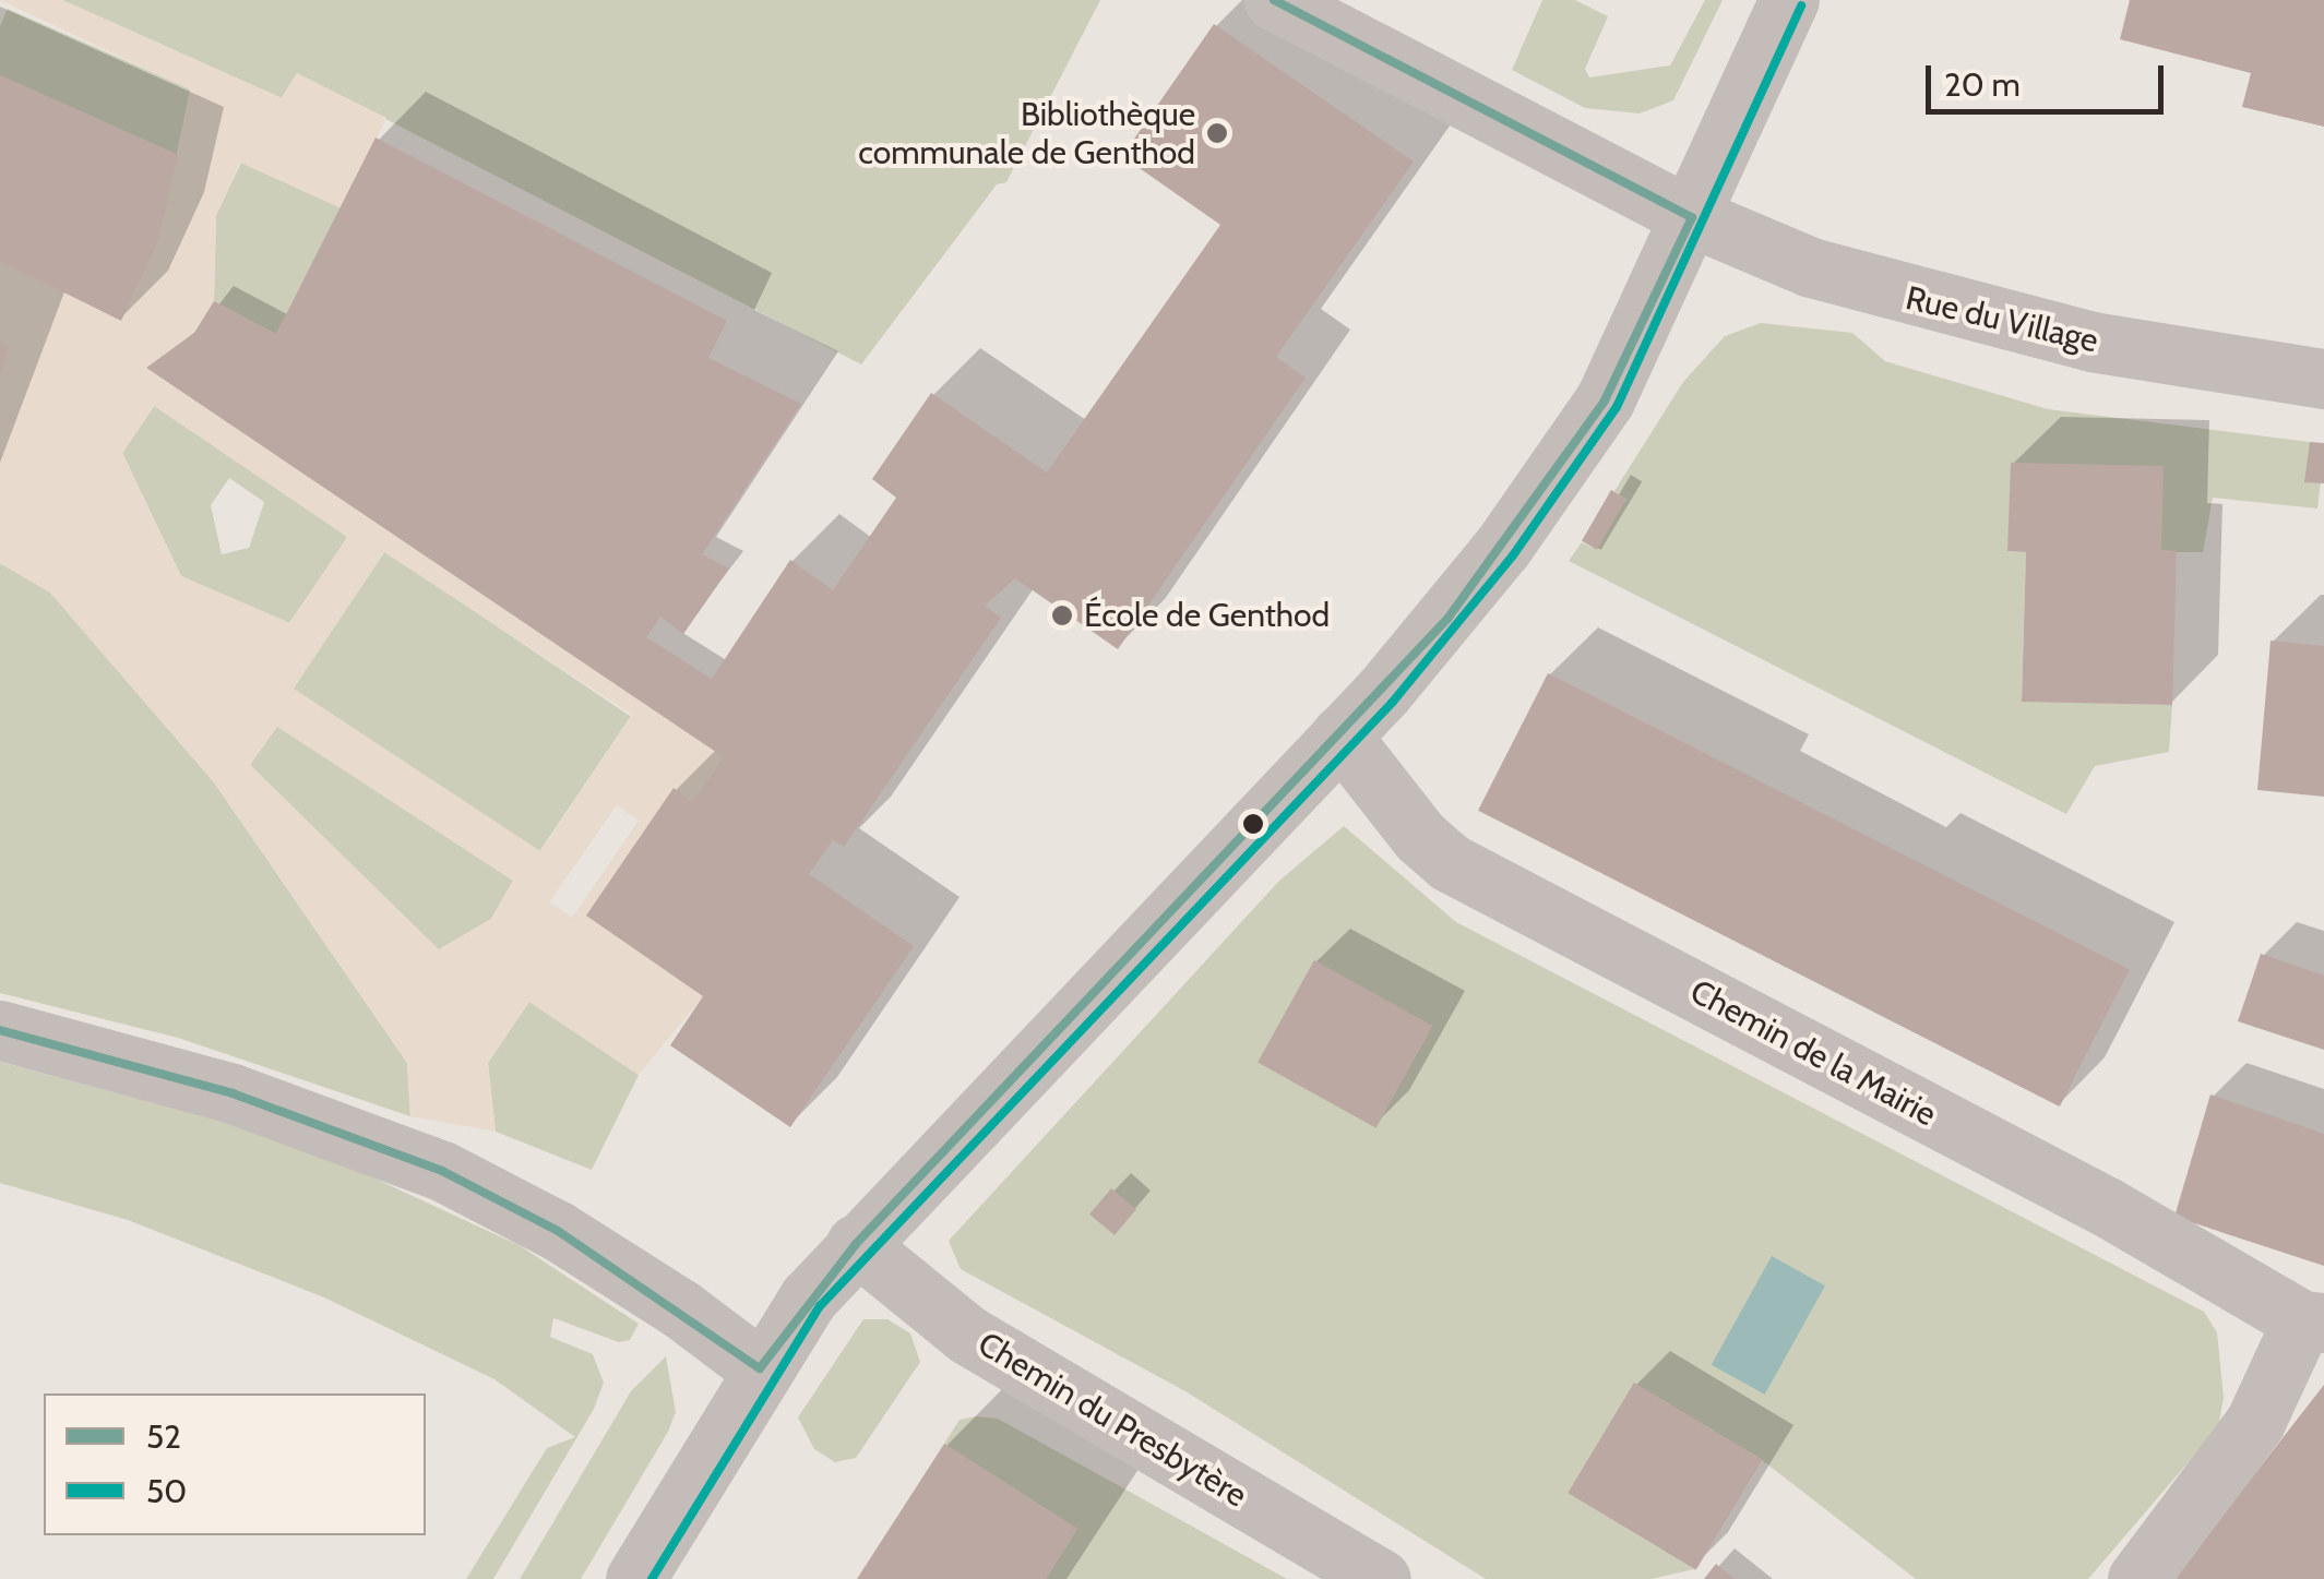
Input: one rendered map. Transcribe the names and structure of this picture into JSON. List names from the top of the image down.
{
  "streets": {
    "street": ["Rue du Village", "Chemin de la Mairie", "Chemin du Presbytère"]
  },
  "places": ["Bibliothèque communale de Genthod", "École de Genthod"],
  "lines": ["transit line 52", "transit line 50"],
  "legend": ["52", "50"],
  "scale_bar": "20 m"
}
